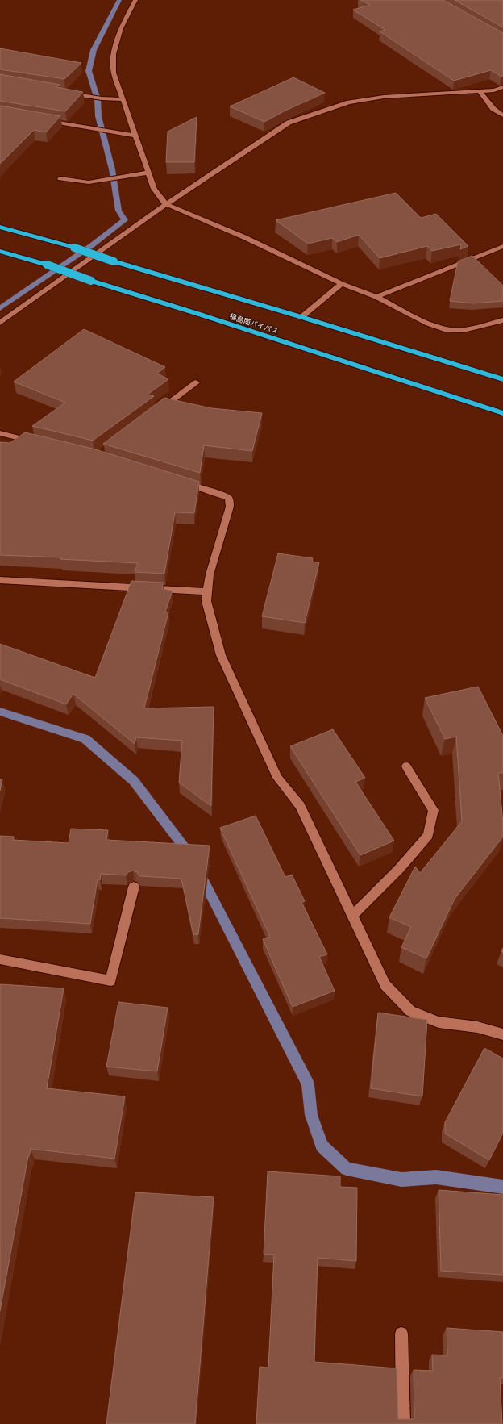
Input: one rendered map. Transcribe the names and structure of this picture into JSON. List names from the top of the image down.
{
  "streets": {
    "highway": ["福島南バイパス"]
  }
}
